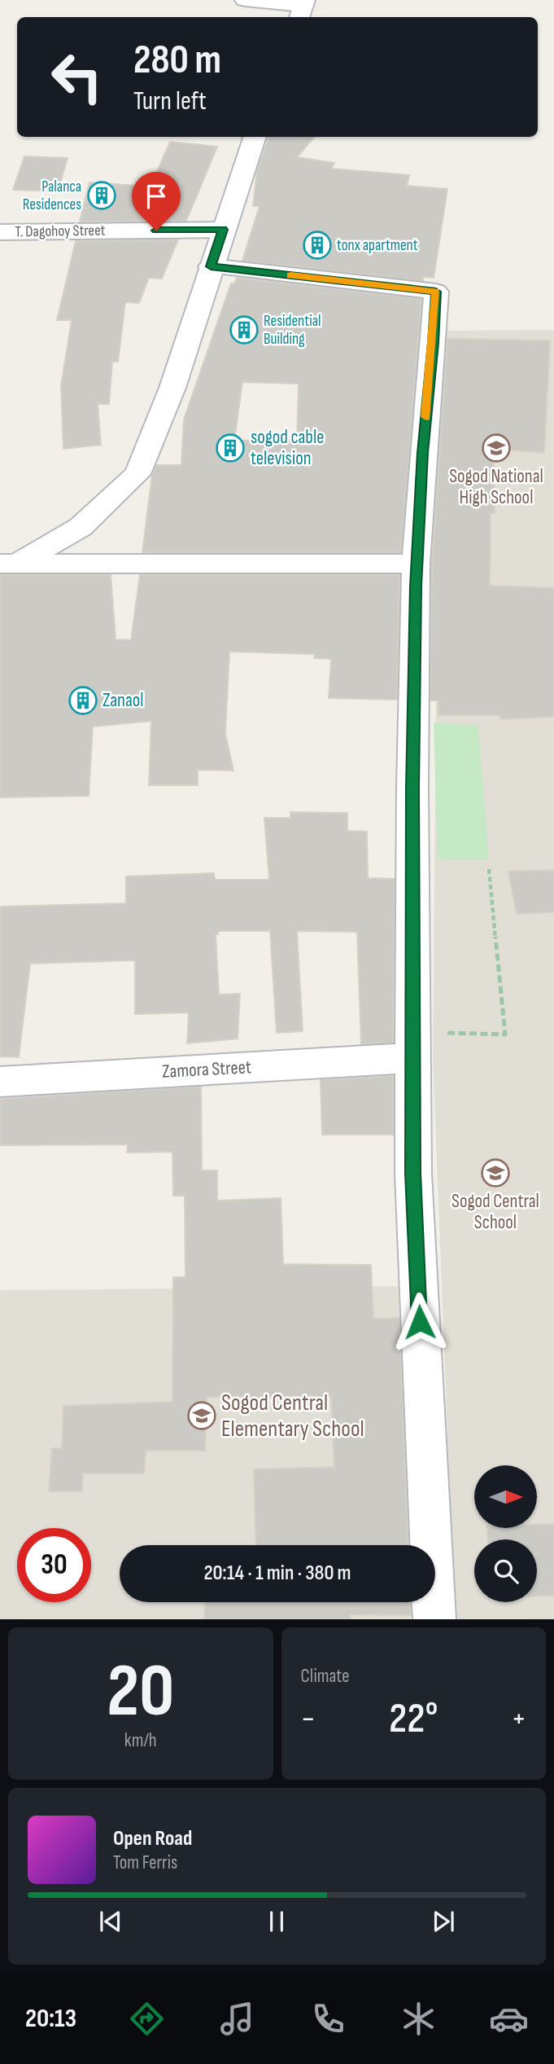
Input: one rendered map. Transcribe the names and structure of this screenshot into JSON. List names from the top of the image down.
{
  "streets": {
    "street": ["T. Dagohoy Street", "Zamora Street"]
  },
  "places": {
    "building": [
      "Palanca Residences",
      "tonx apartment",
      "Residential Building",
      "sogod cable television",
      "Zanaol"
    ],
    "school or university": ["Sogod National High School", "Sogod Central School", "Sogod Central Elementary School"]
  },
  "north": "right",
  "page": {
    "turn": ["280 m", "Turn left"],
    "limit": "30",
    "trip": "20:14 · 1 min · 380 m",
    "tile": [
      ["20", "km/h"],
      "Climate"
    ],
    "heat": ["−", "22°", "+"],
    "song": ["Open Road", "Tom Ferris"],
    "tabs": "20:13"
  }
}
